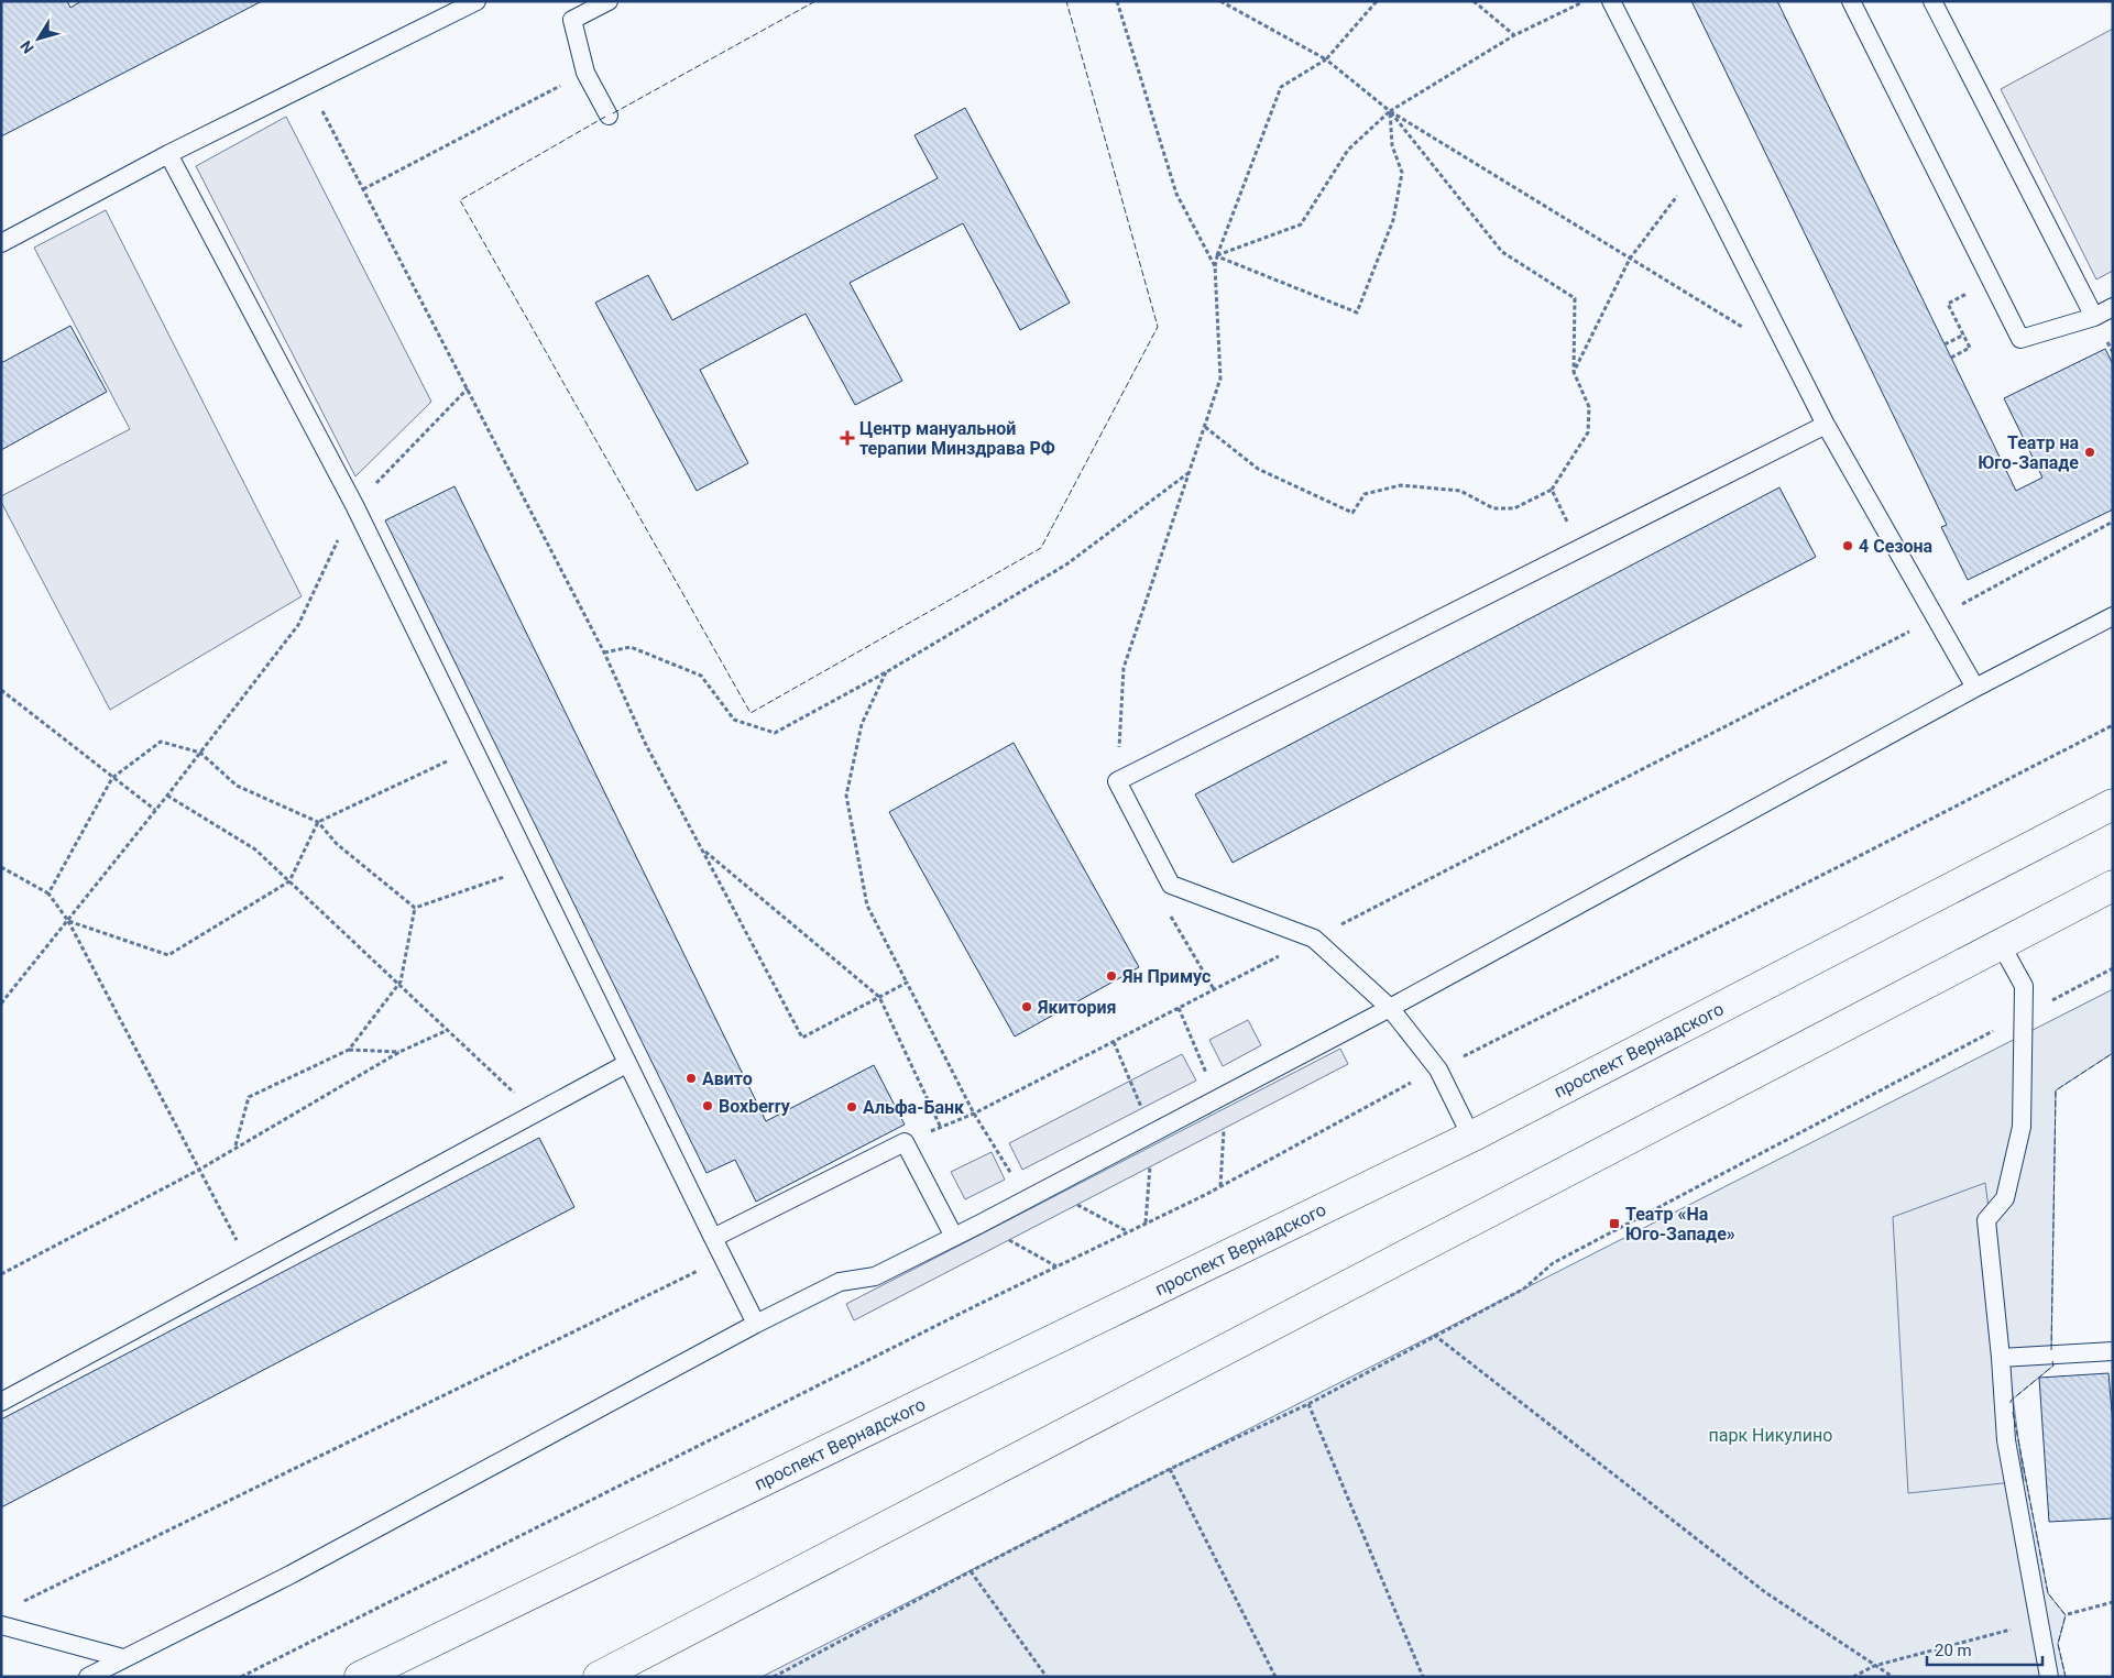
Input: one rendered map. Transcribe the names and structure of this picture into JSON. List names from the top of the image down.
{
  "streets": {
    "main road": ["проспект Вернадского"]
  },
  "parks": ["парк Никулино"],
  "places": {
    "health": ["Центр мануальной терапии Минздрава РФ"],
    "other": [
      "Театр на Юго-Западе",
      "4 Сезона",
      "Ян Примус",
      "Якитория",
      "Авито",
      "Boxberry",
      "Альфа-Банк"
    ],
    "transit": ["Театр «На Юго-Западе»"]
  },
  "scale_bar": "20 m",
  "north": "bottom left"
}
